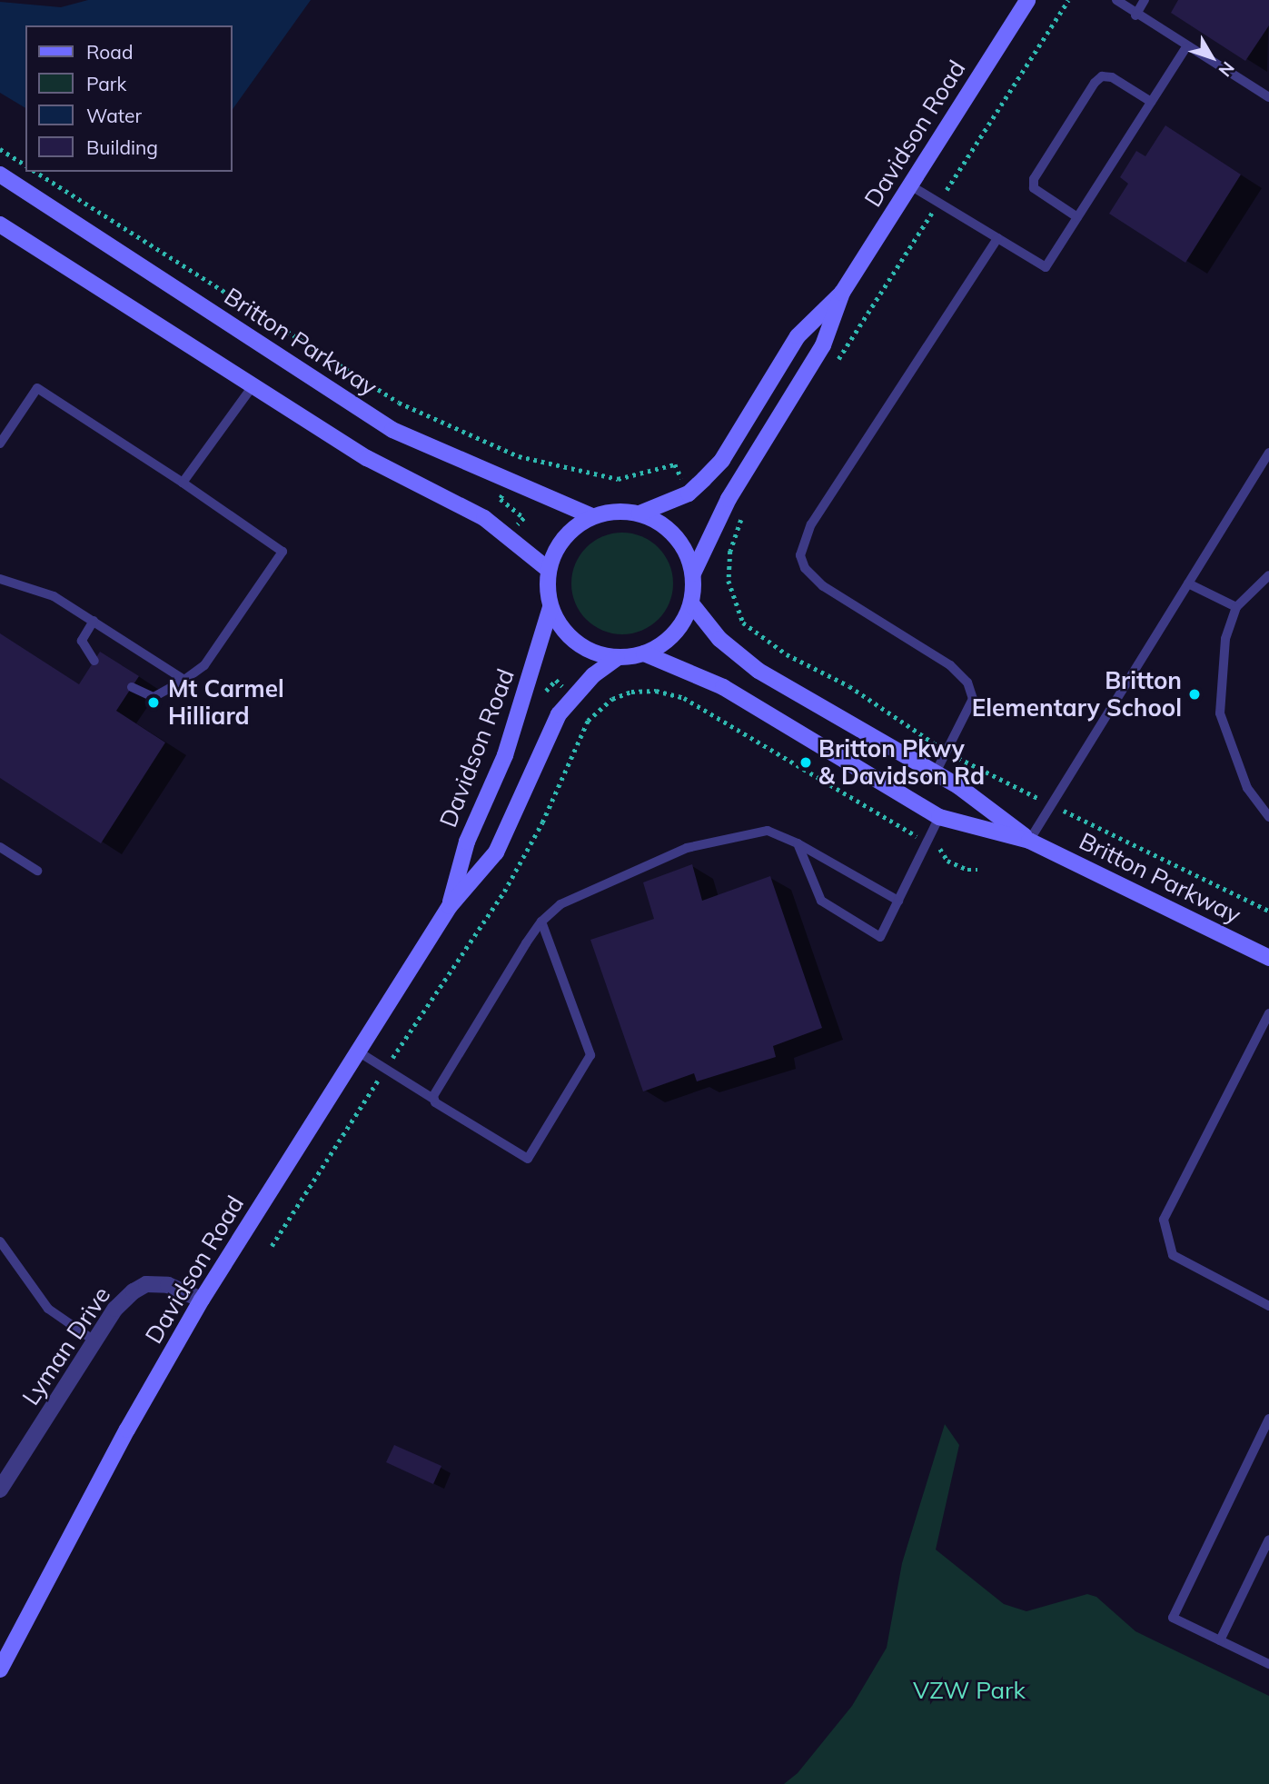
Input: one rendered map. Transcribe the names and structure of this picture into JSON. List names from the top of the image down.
{
  "streets": {
    "main road": ["Davidson Road", "Britton Parkway"],
    "street": ["Lyman Drive"]
  },
  "crossings": [
    ["Davidson Road", "Britton Parkway"],
    ["Davidson Road", "Lyman Drive"]
  ],
  "parks": ["VZW Park"],
  "places": ["Britton Elementary School", "Mt Carmel Hilliard", "Britton Pkwy & Davidson Rd"],
  "legend": [
    "Road",
    "Park",
    "Water",
    "Building"
  ],
  "north": "bottom right"
}
